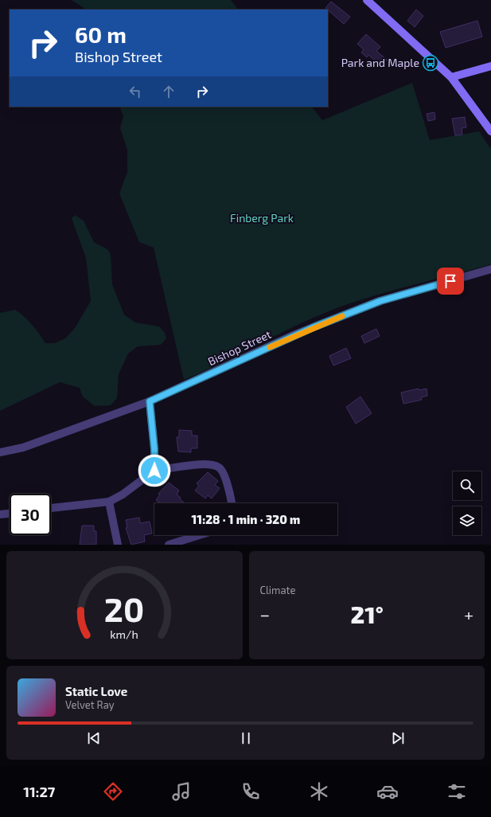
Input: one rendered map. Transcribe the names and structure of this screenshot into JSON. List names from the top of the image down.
{
  "streets": {
    "street": ["Bishop Street"]
  },
  "parks": ["Finberg Park"],
  "places": {
    "bus stop": ["Park and Maple"]
  },
  "page": {
    "turn": ["60 m", "Bishop Street"],
    "limit": "30",
    "trip": "11:28 · 1 min · 320 m",
    "tile": "Climate",
    "heat": ["−", "21°", "+"],
    "song": ["Static Love", "Velvet Ray"],
    "tabs": "11:27",
    "gauge": ["20", "km/h"]
  }
}
